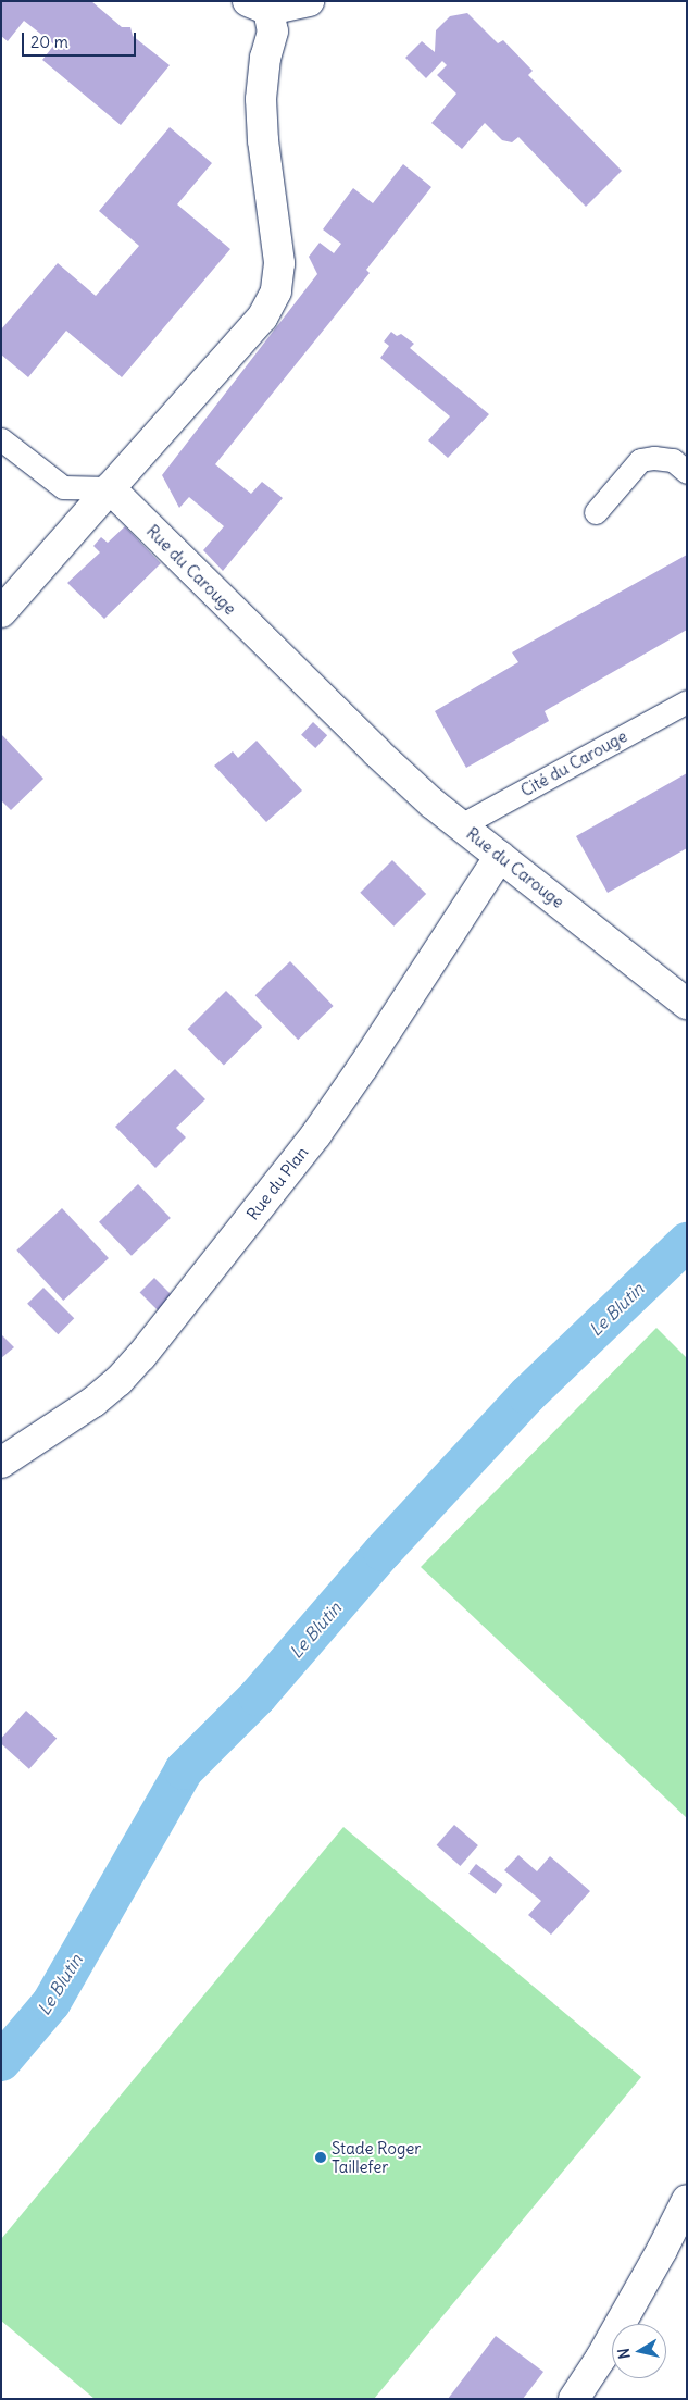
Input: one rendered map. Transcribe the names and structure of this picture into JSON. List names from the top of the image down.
{
  "streets": {
    "street": ["Rue du Carouge", "Rue du Plan"],
    "lane": ["Cité du Carouge"]
  },
  "crossings": [
    ["Rue du Carouge", "Cité du Carouge"],
    ["Rue du Carouge", "Rue du Plan"]
  ],
  "water": ["Le Blutin"],
  "places": ["Stade Roger Taillefer"],
  "scale_bar": "20 m",
  "north": "left"
}
